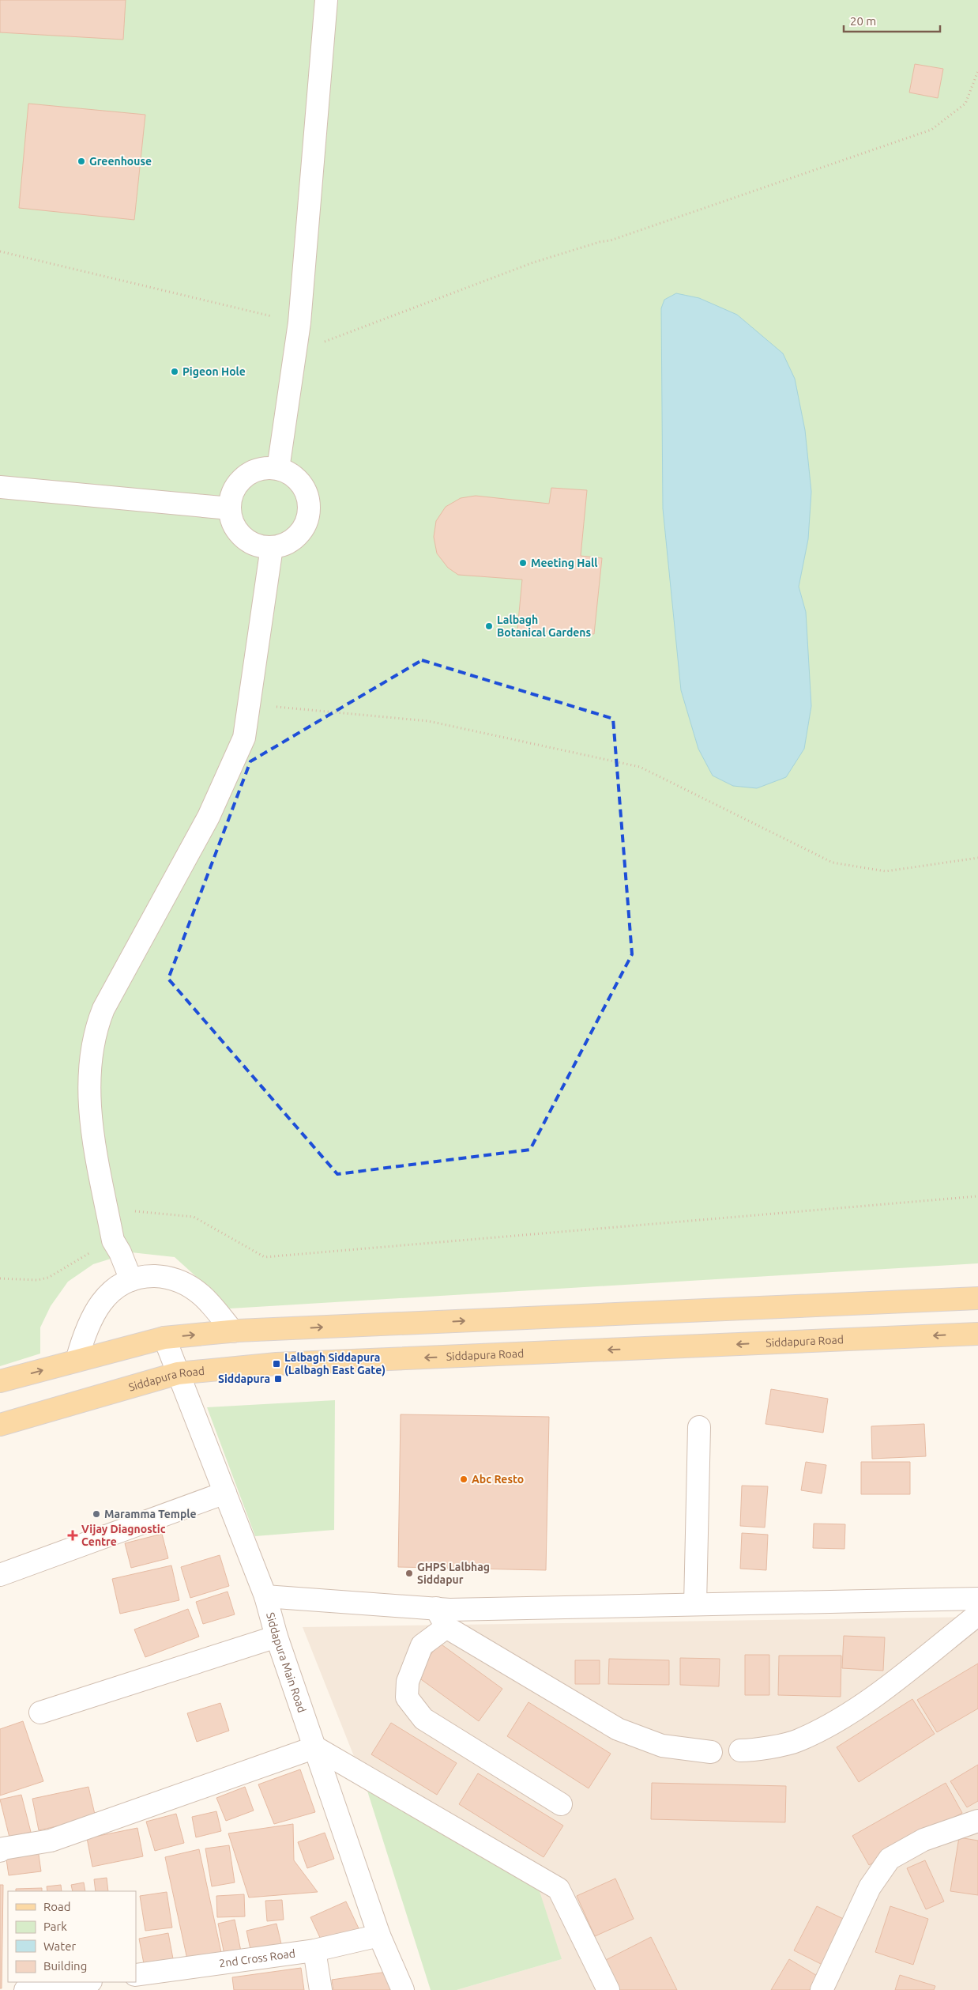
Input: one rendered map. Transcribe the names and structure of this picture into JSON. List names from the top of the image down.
{
  "streets": {
    "main road": ["Siddapura Road"],
    "street": ["Siddapura Main Road", "2nd Cross Road"]
  },
  "crossings": [
    ["Siddapura Road", "Siddapura Main Road"],
    ["Siddapura Main Road", "2nd Cross Road"]
  ],
  "places": {
    "other": [
      "Greenhouse",
      "Pigeon Hole",
      "Meeting Hall",
      "Lalbagh Botanical Gardens",
      "Abc Resto",
      "Maramma Temple",
      "GHPS Lalbhag Siddapur"
    ],
    "transit": ["Lalbagh Siddapura (Lalbagh East Gate)", "Siddapura"],
    "health": ["Vijay Diagnostic Centre"]
  },
  "legend": [
    "Road",
    "Park",
    "Water",
    "Building"
  ],
  "scale_bar": "20 m"
}
